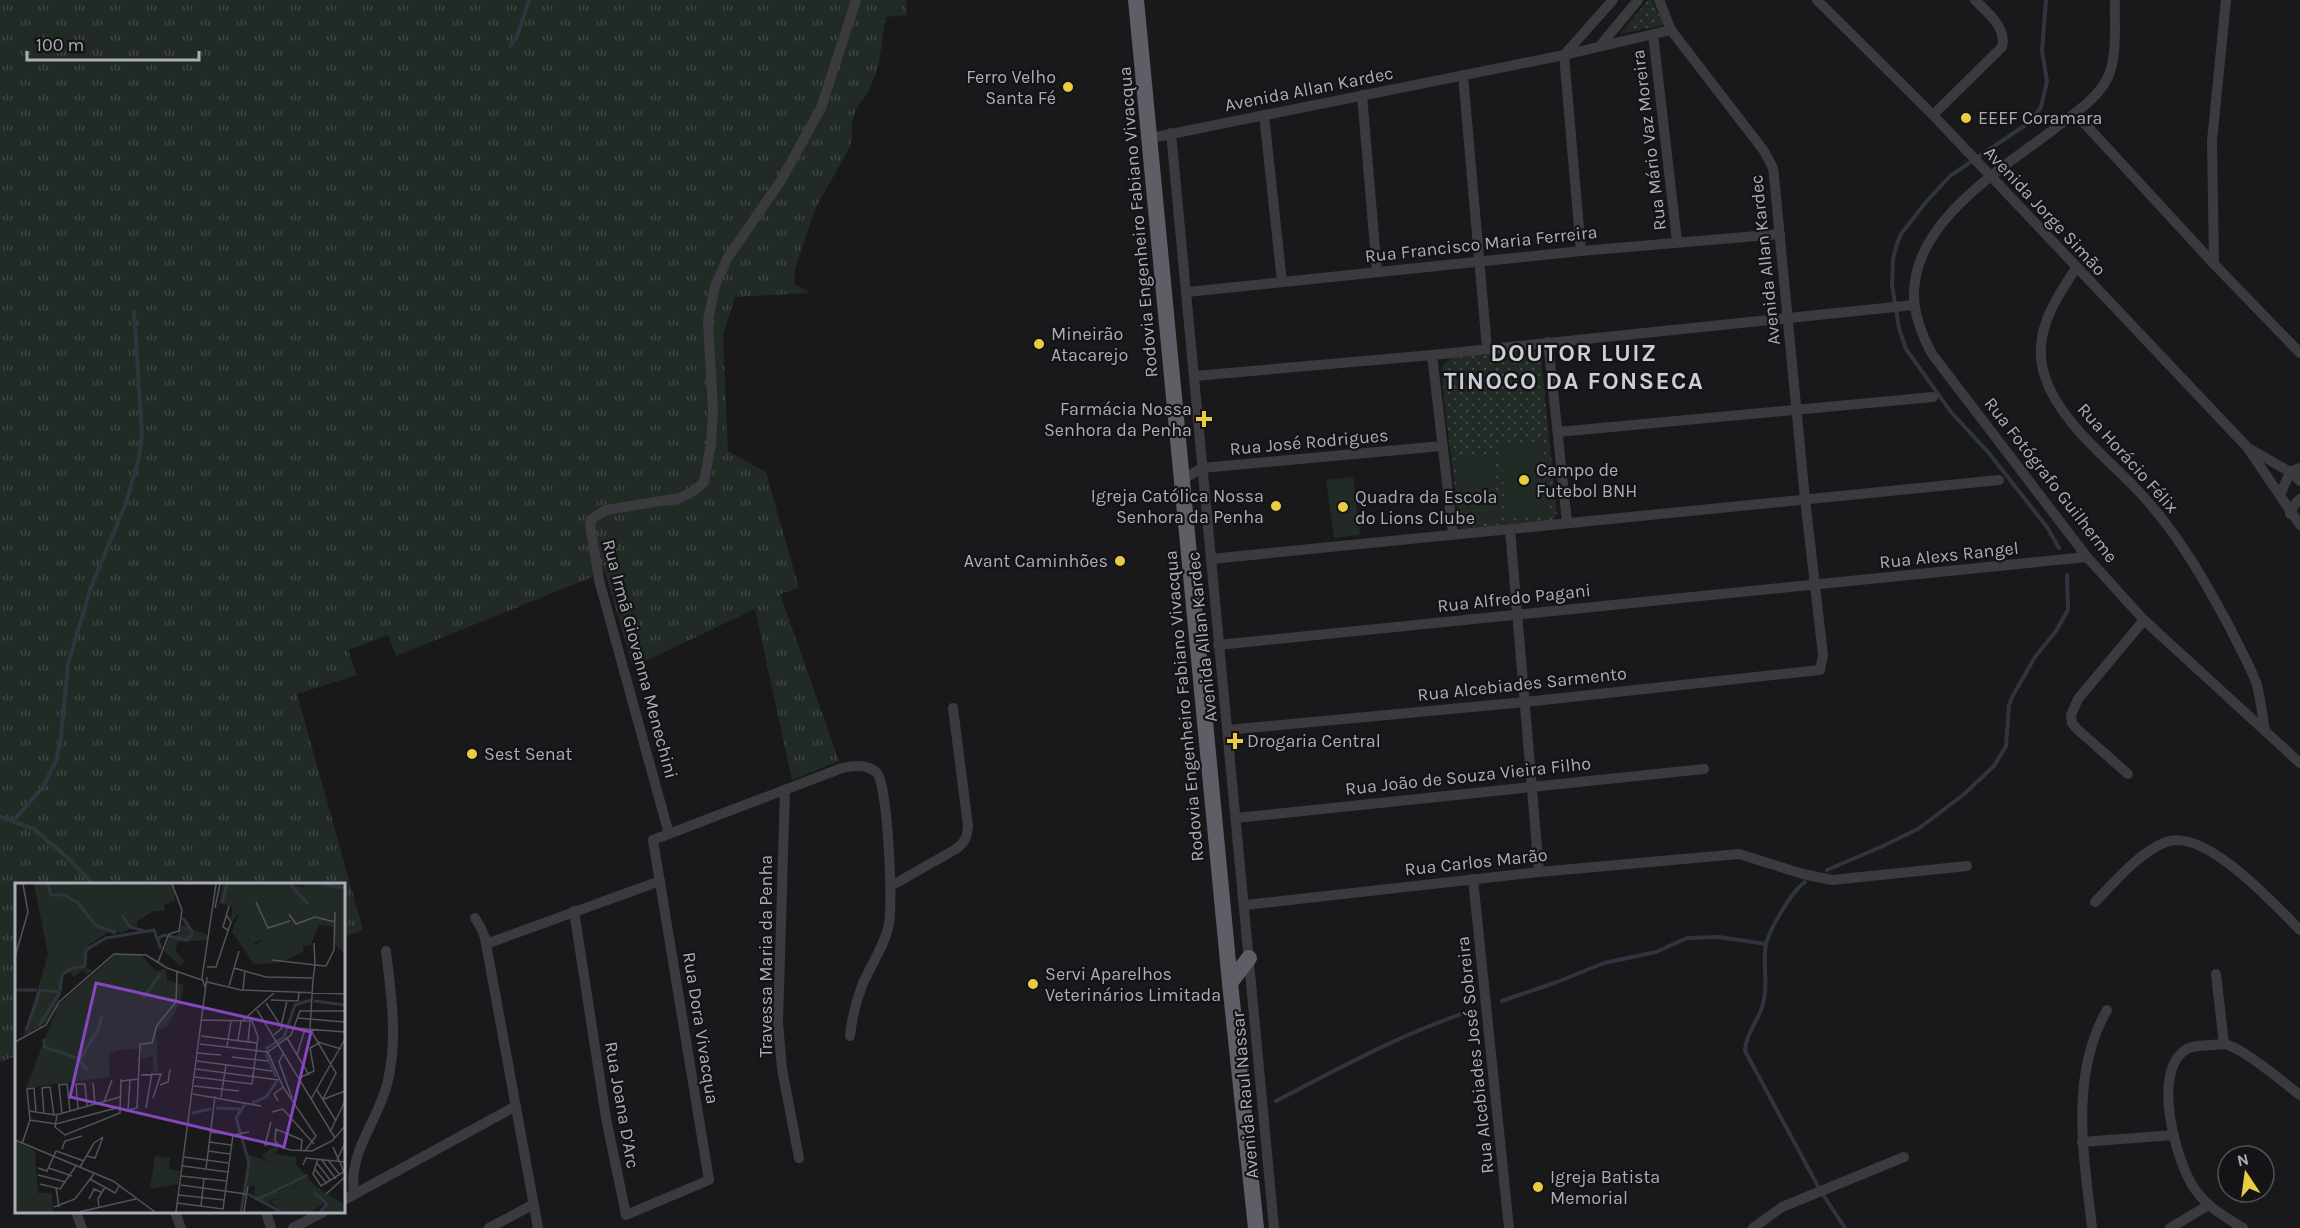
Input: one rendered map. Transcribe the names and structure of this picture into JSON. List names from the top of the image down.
{
  "streets": {
    "highway": ["Rodovia Engenheiro Fabiano Vivacqua"],
    "street": [
      "Avenida Allan Kardec",
      "Rua Mário Vaz Moreira",
      "Avenida Jorge Simão",
      "Rua Francisco Maria Ferreira",
      "Rua José Rodrigues",
      "Rua Horácio Félix",
      "Rua Fotógrafo Guilherme",
      "Rua Alexs Rangel",
      "Rua Alfredo Pagani",
      "Rua Irmã Giovanna Menechini",
      "Rua Alcebiades Sarmento",
      "Rua João de Souza Vieira Filho",
      "Rua Carlos Marão",
      "Travessa Maria da Penha",
      "Rua Dora Vivacqua",
      "Rua Alcebiades José Sobreira",
      "Avenida Raul Nassar",
      "Rua Joana D'Arc"
    ]
  },
  "crossings": [
    ["Avenida Allan Kardec", "Rua Mário Vaz Moreira"],
    ["Avenida Allan Kardec", "Rodovia Engenheiro Fabiano Vivacqua"],
    ["Avenida Allan Kardec", "Rua Francisco Maria Ferreira"],
    ["Avenida Allan Kardec", "Rua José Rodrigues"],
    ["Avenida Allan Kardec", "Rua Alexs Rangel"],
    ["Avenida Allan Kardec", "Rua Alfredo Pagani"],
    ["Avenida Allan Kardec", "Rua Alcebiades Sarmento"],
    ["Avenida Allan Kardec", "Rua João de Souza Vieira Filho"],
    ["Avenida Allan Kardec", "Rua Carlos Marão"],
    ["Avenida Allan Kardec", "Avenida Raul Nassar"],
    ["Rua Mário Vaz Moreira", "Rua Francisco Maria Ferreira"],
    ["Avenida Jorge Simão", "Rua Horácio Félix"],
    ["Avenida Jorge Simão", "Rua Fotógrafo Guilherme"],
    ["Rodovia Engenheiro Fabiano Vivacqua", "Rua José Rodrigues"],
    ["Rua Horácio Félix", "Rua Fotógrafo Guilherme"],
    ["Rua Fotógrafo Guilherme", "Rua Alexs Rangel"],
    ["Rua Alexs Rangel", "Rua Alfredo Pagani"],
    ["Rua Irmã Giovanna Menechini", "Rua Dora Vivacqua"],
    ["Rua Carlos Marão", "Rua Alcebiades José Sobreira"],
    ["Rua Dora Vivacqua", "Rua Joana D'Arc"]
  ],
  "districts": ["DOUTOR LUIZ TINOCO DA FONSECA"],
  "places": {
    "other": [
      "Ferro Velho Santa Fé",
      "EEEF Coramara",
      "Mineirão Atacarejo",
      "Campo de Futebol BNH",
      "Igreja Católica Nossa Senhora da Penha",
      "Quadra da Escola do Lions Clube",
      "Avant Caminhões",
      "Sest Senat",
      "Servi Aparelhos Veterinários Limitada",
      "Igreja Batista Memorial"
    ],
    "health": ["Farmácia Nossa Senhora da Penha", "Drogaria Central"]
  },
  "scale_bar": "100 m",
  "north": "top"
}
